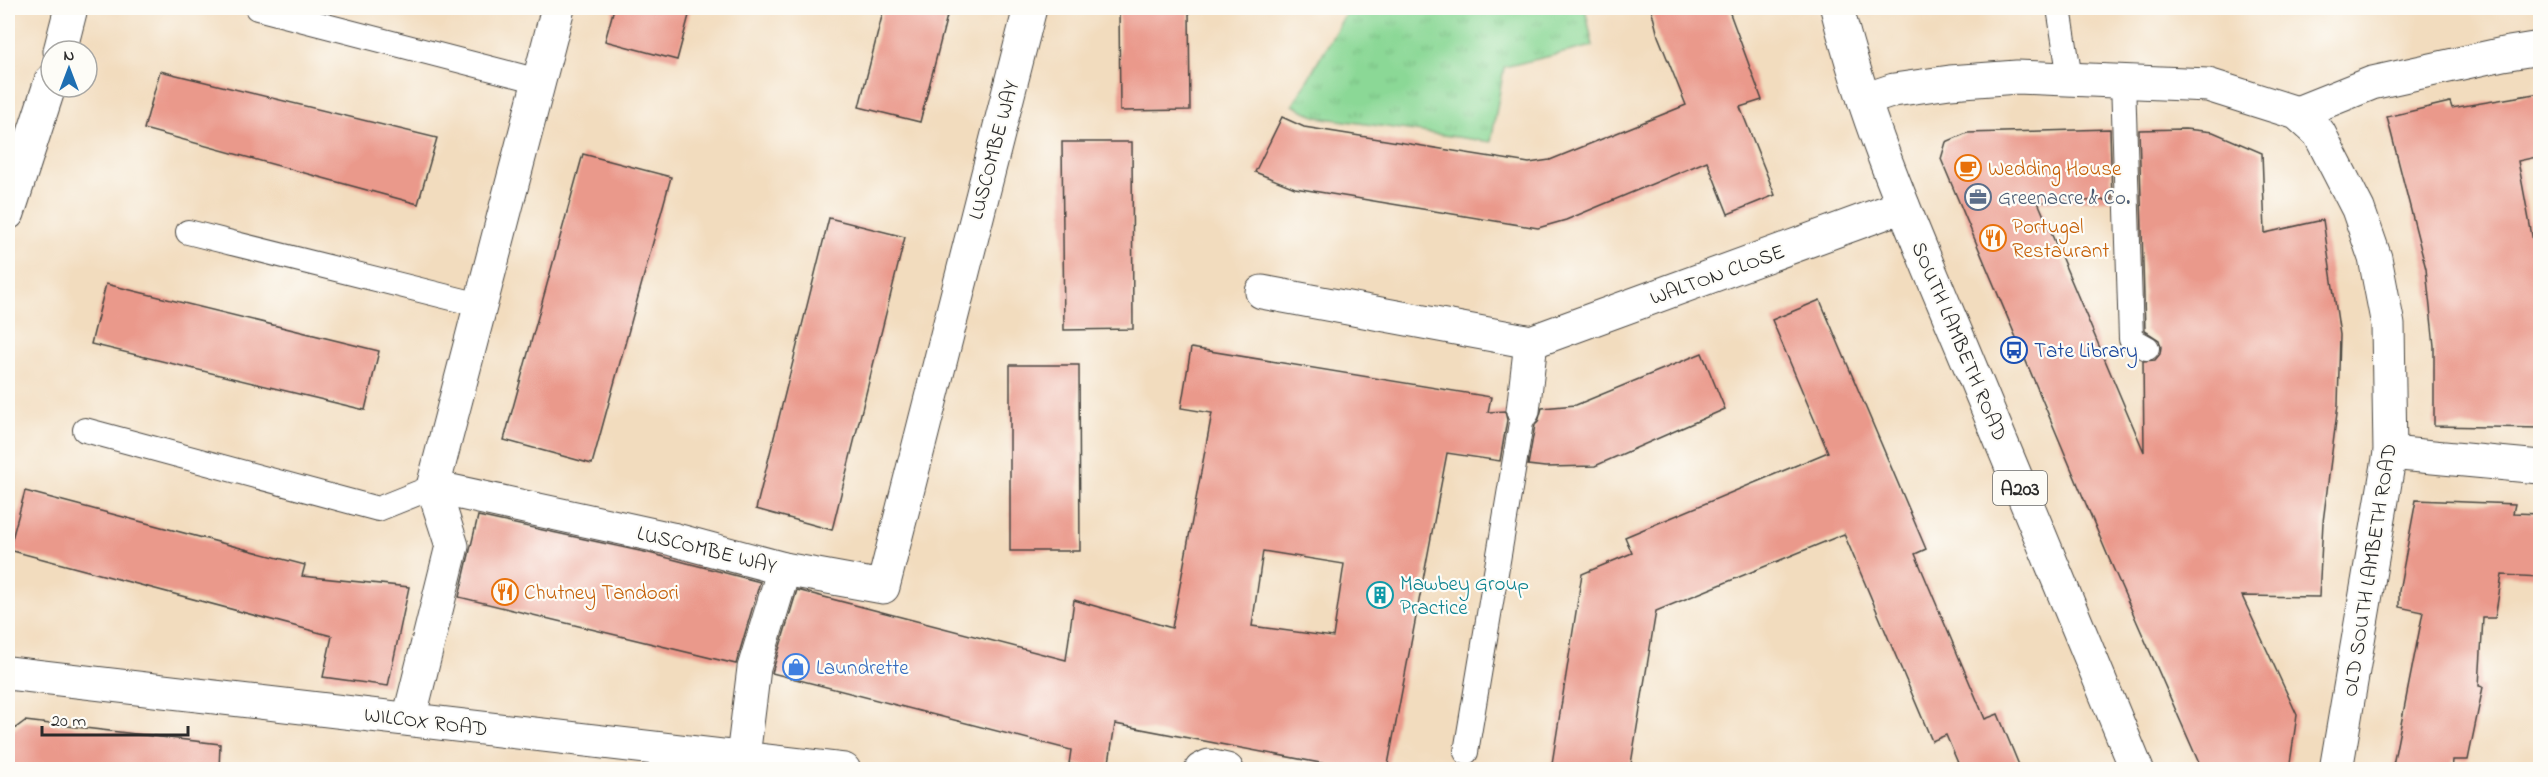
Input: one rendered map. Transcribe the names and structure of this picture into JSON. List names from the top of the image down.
{
  "streets": {
    "main road": [
      "LUSCOMBE WAY",
      "WALTON CLOSE",
      "SOUTH LAMBETH ROAD",
      "A203",
      "OLD SOUTH LAMBETH ROAD",
      "WILCOX ROAD"
    ]
  },
  "crossings": [
    ["WALTON CLOSE", "SOUTH LAMBETH ROAD"],
    ["SOUTH LAMBETH ROAD", "OLD SOUTH LAMBETH ROAD"]
  ],
  "places": {
    "cafe": ["Wedding House"],
    "office": ["Greenacre & Co."],
    "restaurant": ["Portugal Restaurant", "Chutney Tandoori"],
    "bus stop": ["Tate Library"],
    "building": ["Mawbey Group Practice"],
    "shop": ["Laundrette"]
  },
  "scale_bar": "20 m",
  "north": "top"
}
